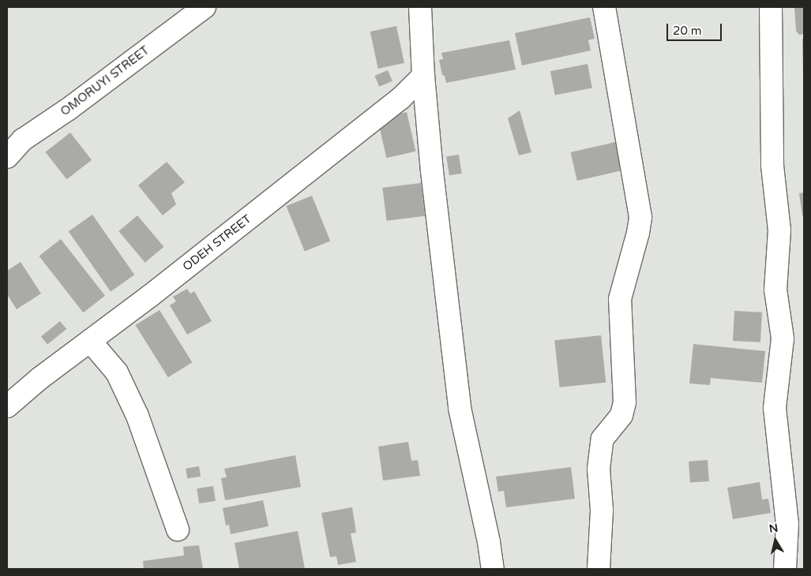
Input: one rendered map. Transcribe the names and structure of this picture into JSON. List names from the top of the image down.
{
  "streets": {
    "street": ["OMORUYI STREET", "ODEH STREET"]
  },
  "scale_bar": "20 m",
  "north": "top"
}
